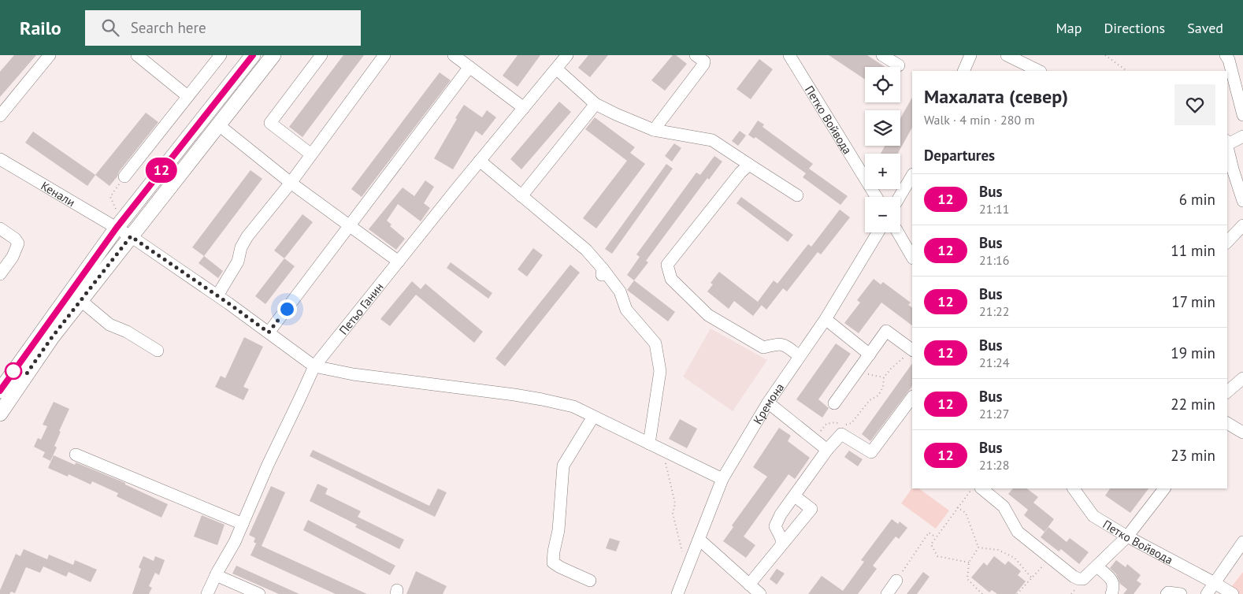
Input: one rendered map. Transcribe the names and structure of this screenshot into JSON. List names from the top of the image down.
{
  "streets": {
    "street": [
      "Петко Войвода",
      "Кенали",
      "Петьо Ганин",
      "Кремона"
    ]
  },
  "crossings": [
    ["Кенали", "Петьо Ганин"]
  ],
  "lines": ["bus line 12"],
  "page": {
    "header": "Railo",
    "search": "Search here",
    "nav": ["Map", "Directions", "Saved"],
    "on_map": "12",
    "map_buttons": ["+", "−"],
    "heading": [
      ["Махалата (север)", "Walk · 4 min · 280 m"],
      "Departures"
    ],
    "list": [
      {
        "mark": "12",
        "name": "Bus",
        "note": "21:11",
        "value": "6 min"
      },
      {
        "mark": "12",
        "name": "Bus",
        "note": "21:16",
        "value": "11 min"
      },
      {
        "mark": "12",
        "name": "Bus",
        "note": "21:22",
        "value": "17 min"
      },
      {
        "mark": "12",
        "name": "Bus",
        "note": "21:24",
        "value": "19 min"
      },
      {
        "mark": "12",
        "name": "Bus",
        "note": "21:27",
        "value": "22 min"
      },
      {
        "mark": "12",
        "name": "Bus",
        "note": "21:28",
        "value": "23 min"
      }
    ]
  }
}
